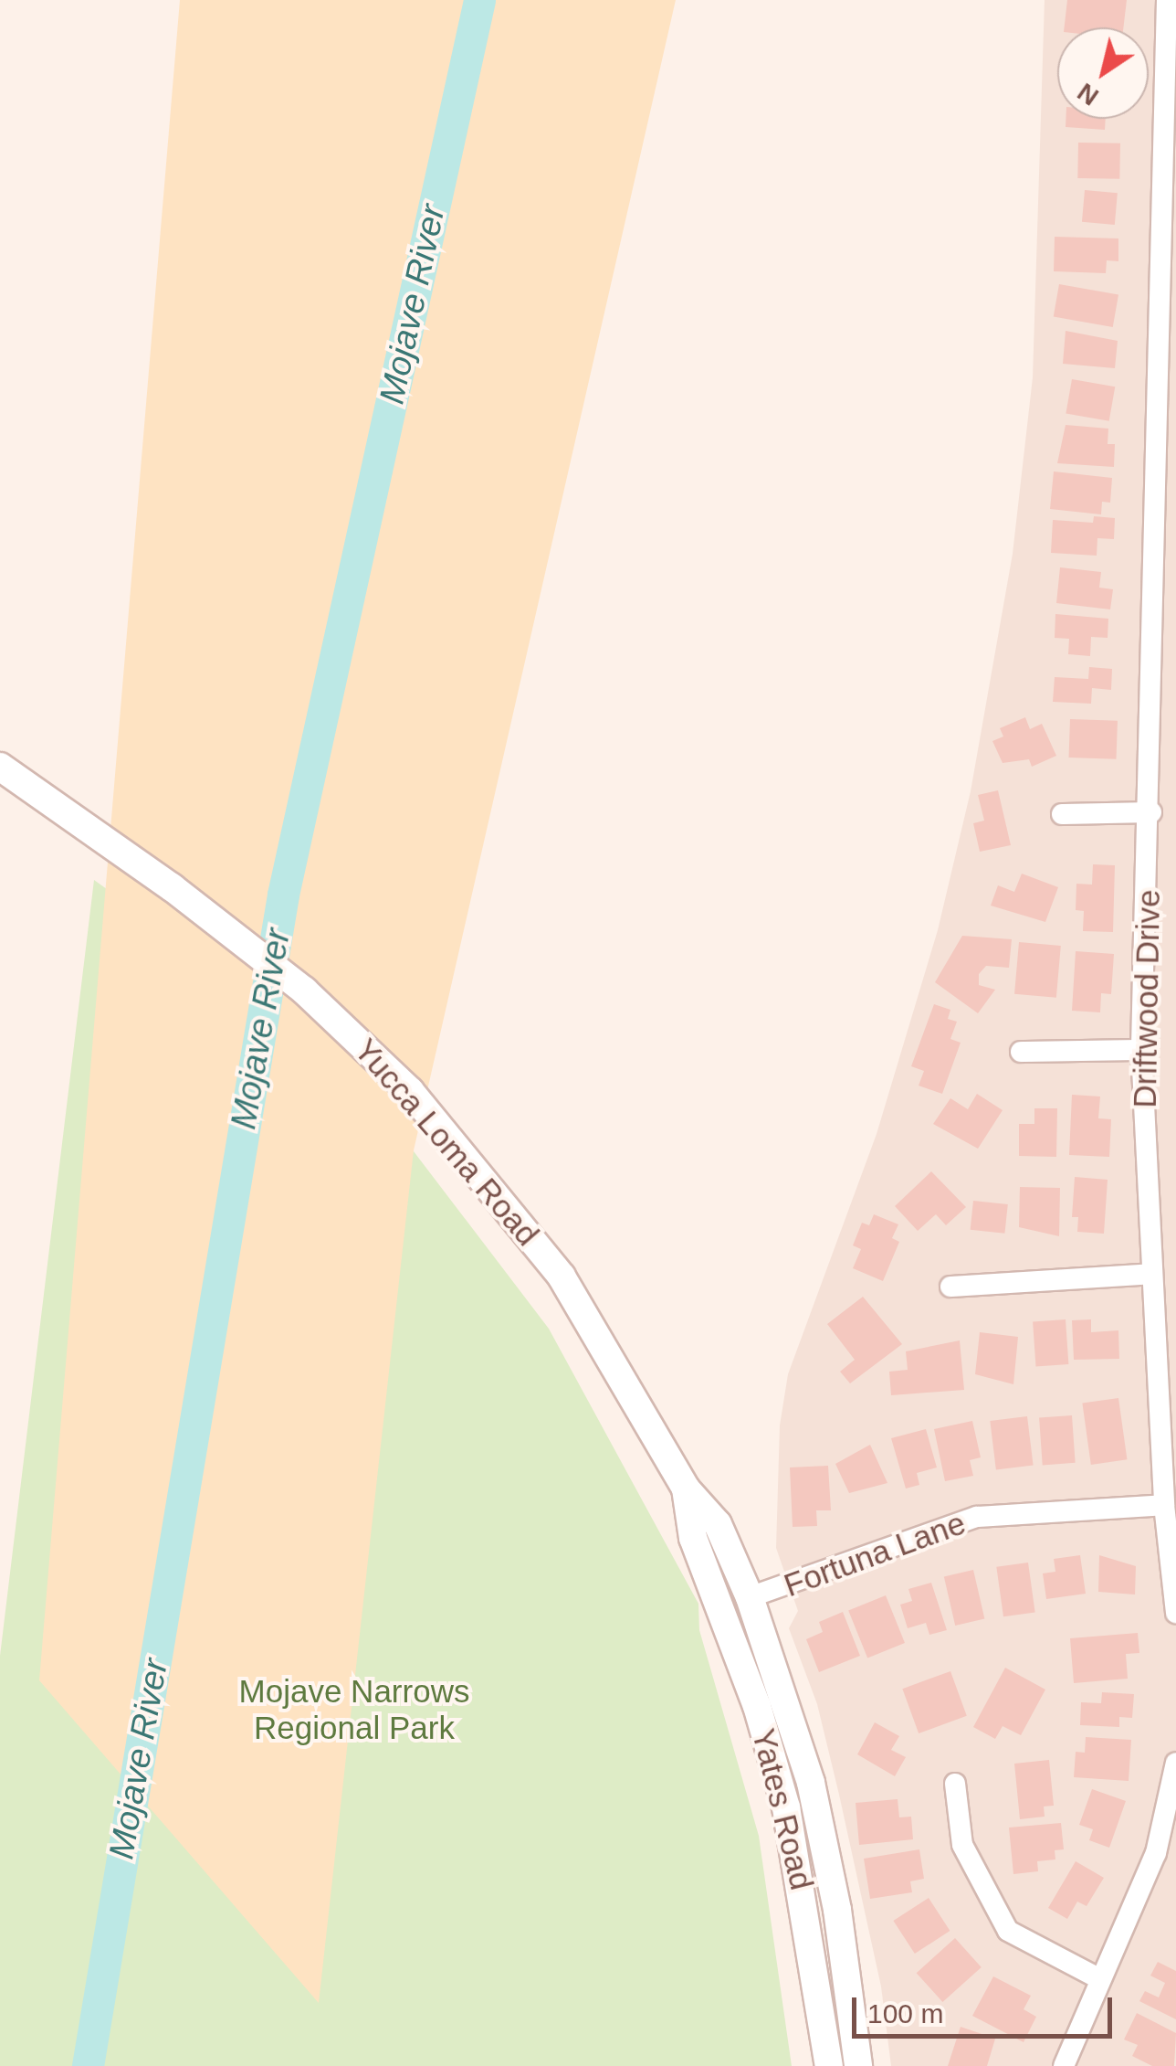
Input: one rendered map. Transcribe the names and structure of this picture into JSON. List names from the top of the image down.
{
  "streets": {
    "main road": ["Yucca Loma Road", "Yates Road"],
    "street": ["Driftwood Drive", "Fortuna Lane"]
  },
  "crossings": [
    ["Driftwood Drive", "Fortuna Lane"],
    ["Yucca Loma Road", "Fortuna Lane"],
    ["Yucca Loma Road", "Yates Road"],
    ["Fortuna Lane", "Yates Road"]
  ],
  "water": ["Mojave River"],
  "parks": ["Mojave Narrows Regional Park"],
  "scale_bar": "100 m",
  "north": "bottom left"
}
